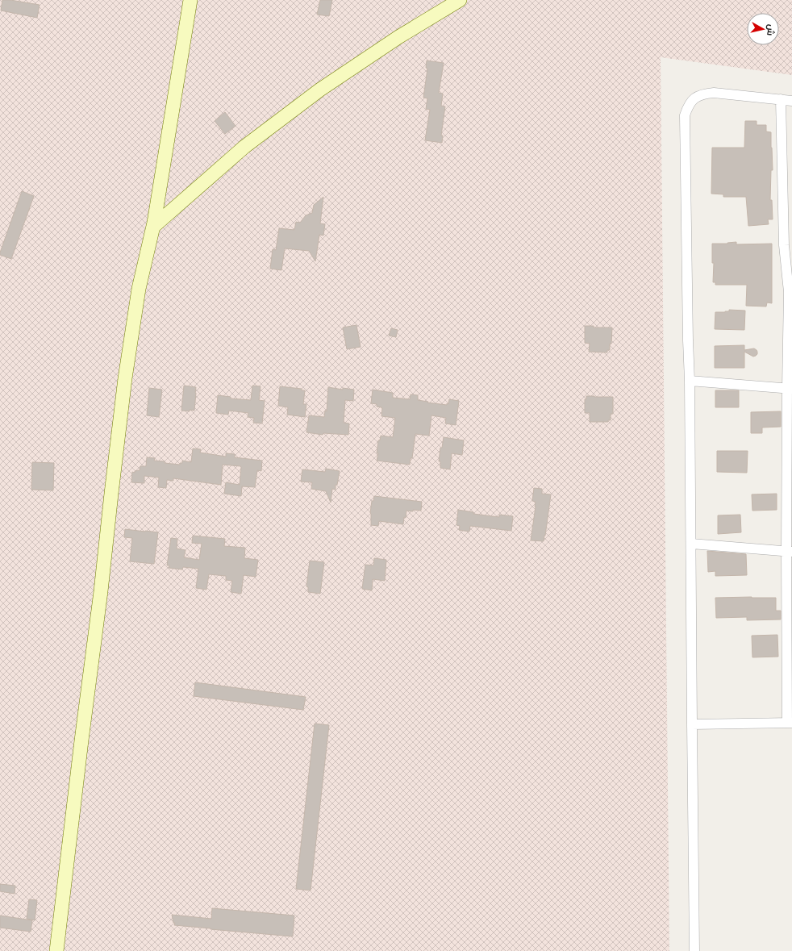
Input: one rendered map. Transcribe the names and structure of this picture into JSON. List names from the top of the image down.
{
  "north": "right"
}
